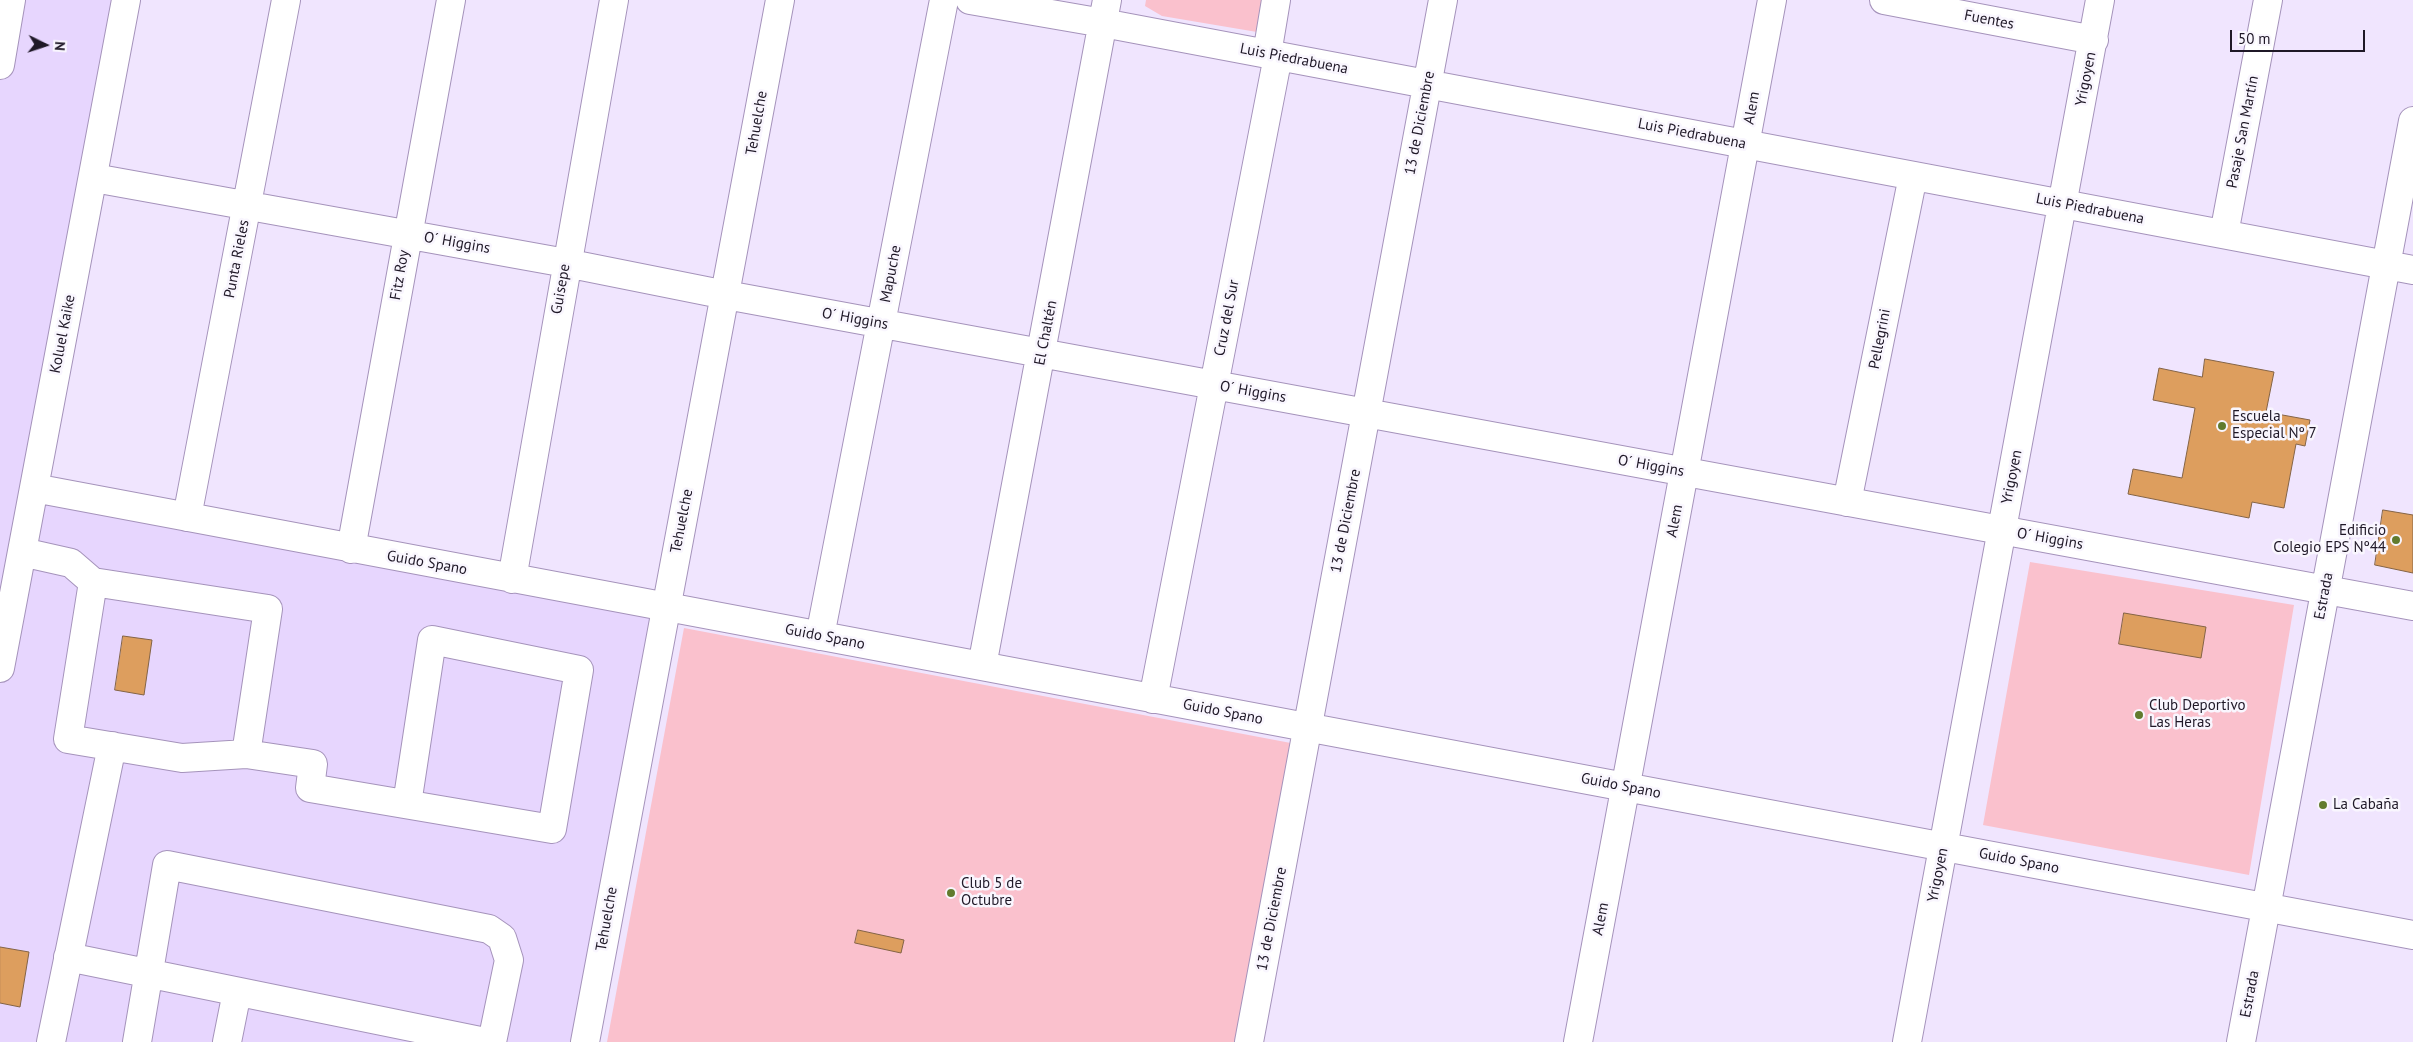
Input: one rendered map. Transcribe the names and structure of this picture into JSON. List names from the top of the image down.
{
  "streets": {
    "street": [
      "Fuentes",
      "Luis Piedrabuena",
      "Yrigoyen",
      "Alem",
      "Tehuelche",
      "13 de Diciembre",
      "Pasaje San Martín",
      "O´ Higgins",
      "Punta Rieles",
      "Mapuche",
      "Fitz Roy",
      "Guisepe",
      "Cruz del Sur",
      "El Chaltén",
      "Koluel Kaike",
      "Pellegrini",
      "Guido Spano",
      "Estrada"
    ]
  },
  "crossings": [
    ["Fuentes", "Yrigoyen"],
    ["Luis Piedrabuena", "Yrigoyen"],
    ["Luis Piedrabuena", "Alem"],
    ["Luis Piedrabuena", "13 de Diciembre"],
    ["Luis Piedrabuena", "Pasaje San Martín"],
    ["Luis Piedrabuena", "Cruz del Sur"],
    ["Luis Piedrabuena", "El Chaltén"],
    ["Luis Piedrabuena", "Pellegrini"],
    ["Luis Piedrabuena", "Estrada"],
    ["Yrigoyen", "O´ Higgins"],
    ["Yrigoyen", "Guido Spano"],
    ["Alem", "O´ Higgins"],
    ["Alem", "Guido Spano"],
    ["Tehuelche", "O´ Higgins"],
    ["Tehuelche", "Guido Spano"],
    ["13 de Diciembre", "O´ Higgins"],
    ["13 de Diciembre", "Guido Spano"],
    ["O´ Higgins", "Punta Rieles"],
    ["O´ Higgins", "Mapuche"],
    ["O´ Higgins", "Fitz Roy"],
    ["O´ Higgins", "Guisepe"],
    ["O´ Higgins", "Cruz del Sur"],
    ["O´ Higgins", "El Chaltén"],
    ["O´ Higgins", "Koluel Kaike"],
    ["O´ Higgins", "Pellegrini"],
    ["O´ Higgins", "Estrada"],
    ["Punta Rieles", "Guido Spano"],
    ["Mapuche", "Guido Spano"],
    ["Fitz Roy", "Guido Spano"],
    ["Guisepe", "Guido Spano"],
    ["Cruz del Sur", "Guido Spano"],
    ["El Chaltén", "Guido Spano"],
    ["Koluel Kaike", "Guido Spano"],
    ["Guido Spano", "Estrada"]
  ],
  "places": [
    "Escuela Especial Nº 7",
    "Edificio Colegio EPS Nº44",
    "Club Deportivo Las Heras",
    "La Cabaña",
    "Club 5 de Octubre"
  ],
  "scale_bar": "50 m",
  "north": "right"
}
